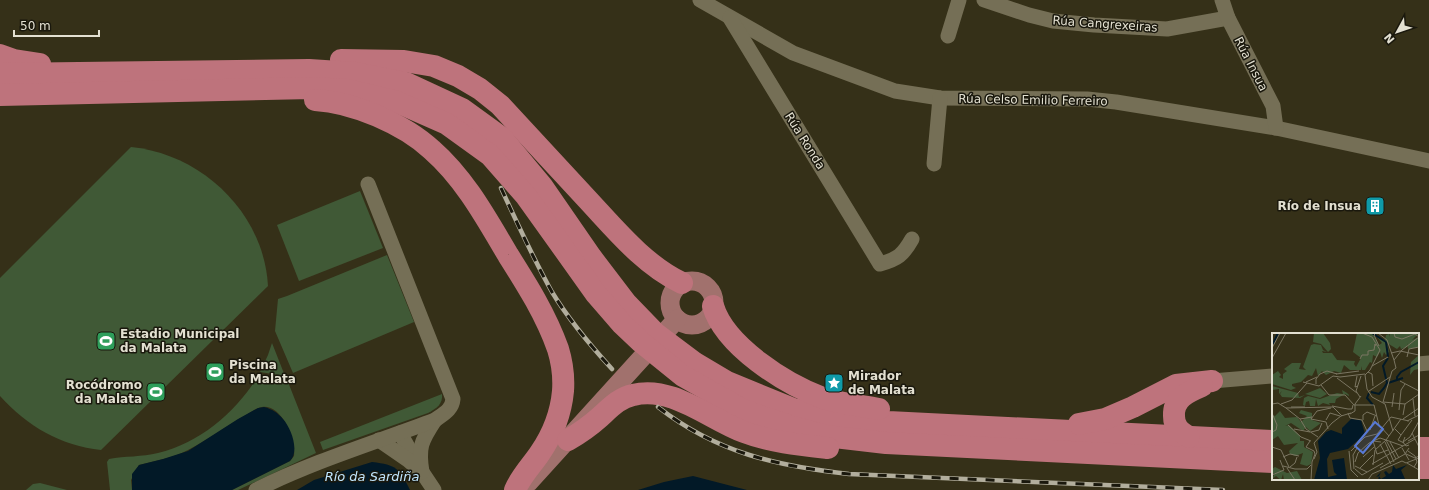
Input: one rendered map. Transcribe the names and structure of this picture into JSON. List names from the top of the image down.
{
  "streets": {
    "street": [
      "Rúa Cangrexeiras",
      "Rúa Insua",
      "Rúa Celso Emilio Ferreiro",
      "Rúa Ronda"
    ]
  },
  "crossings": [
    ["Rúa Cangrexeiras", "Rúa Insua"],
    ["Rúa Insua", "Rúa Celso Emilio Ferreiro"],
    ["Rúa Celso Emilio Ferreiro", "Rúa Ronda"]
  ],
  "water": ["Río da Sardiña"],
  "places": {
    "building": ["Río de Insua"],
    "sports": ["Estadio Municipal da Malata", "Piscina da Malata", "Rocódromo da Malata"],
    "place": ["Mirador de Malata"]
  },
  "scale_bar": "50 m",
  "north": "bottom left"
}
